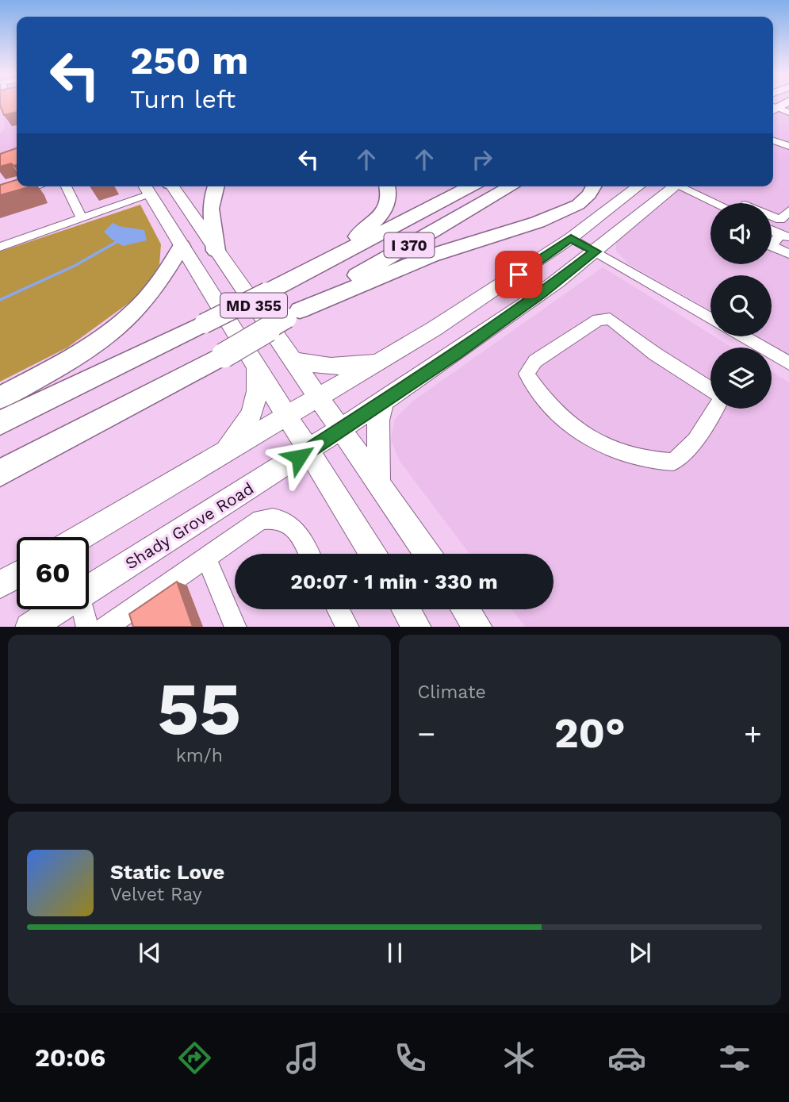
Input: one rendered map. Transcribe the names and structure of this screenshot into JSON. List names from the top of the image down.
{
  "streets": {
    "highway": ["I 370"],
    "main road": ["MD 355", "Shady Grove Road"]
  },
  "crossings": [
    ["MD 355", "Shady Grove Road"]
  ],
  "page": {
    "turn": ["250 m", "Turn left"],
    "limit": "60",
    "trip": "20:07 · 1 min · 330 m",
    "tile": [
      ["55", "km/h"],
      "Climate"
    ],
    "heat": ["−", "20°", "+"],
    "song": ["Static Love", "Velvet Ray"],
    "tabs": "20:06"
  }
}
